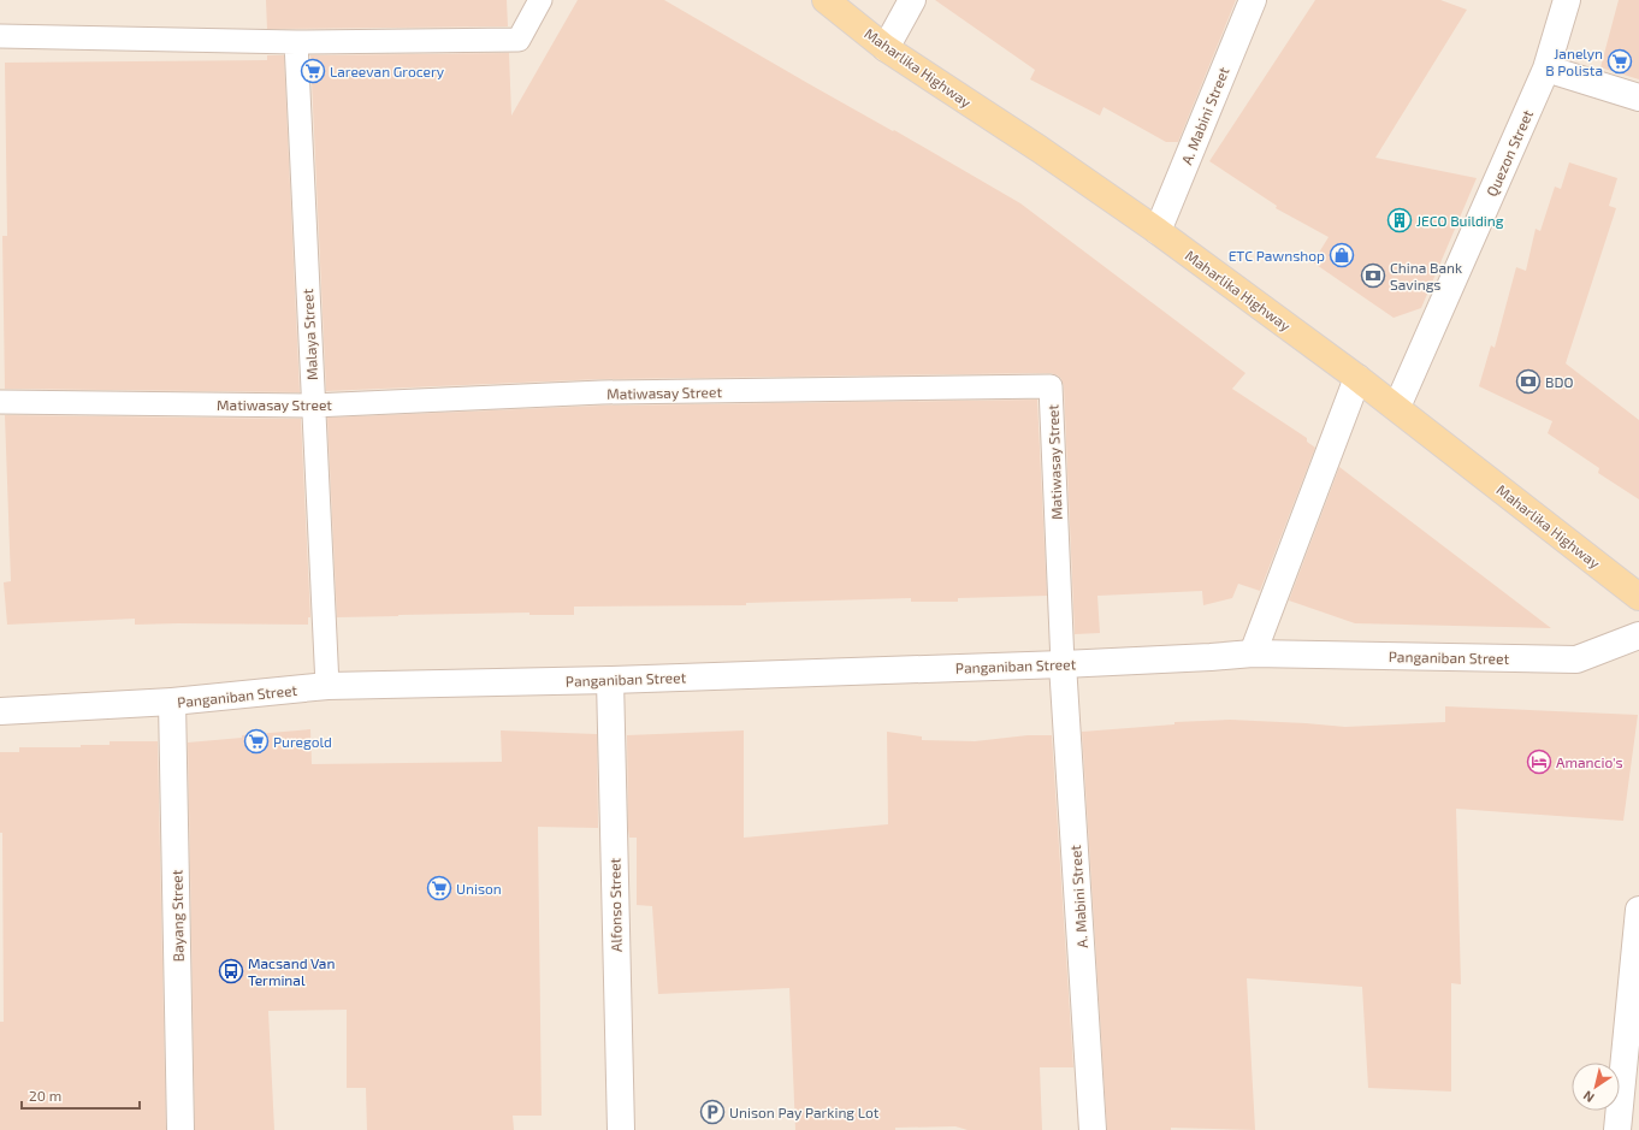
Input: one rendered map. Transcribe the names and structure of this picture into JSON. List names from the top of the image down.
{
  "streets": {
    "main road": ["Maharlika Highway"],
    "street": [
      "A. Mabini Street",
      "Quezon Street",
      "Malaya Street",
      "Matiwasay Street",
      "Panganiban Street",
      "Alfonso Street",
      "Bayang Street"
    ]
  },
  "crossings": [
    ["Maharlika Highway", "A. Mabini Street"],
    ["Maharlika Highway", "Quezon Street"],
    ["A. Mabini Street", "Matiwasay Street"],
    ["A. Mabini Street", "Panganiban Street"],
    ["Malaya Street", "Matiwasay Street"],
    ["Malaya Street", "Panganiban Street"],
    ["Matiwasay Street", "Panganiban Street"],
    ["Panganiban Street", "Alfonso Street"],
    ["Panganiban Street", "Bayang Street"]
  ],
  "places": {
    "supermarket": [
      "Janelyn B Polista",
      "Lareevan Grocery",
      "Puregold",
      "Unison"
    ],
    "building": ["JECO Building"],
    "shop": ["ETC Pawnshop"],
    "bank": ["China Bank Savings", "BDO"],
    "hotel": ["Amancio's"],
    "bus stop": ["Macsand Van Terminal"],
    "parking": ["Unison Pay Parking Lot"]
  },
  "scale_bar": "20 m",
  "north": "bottom left"
}
